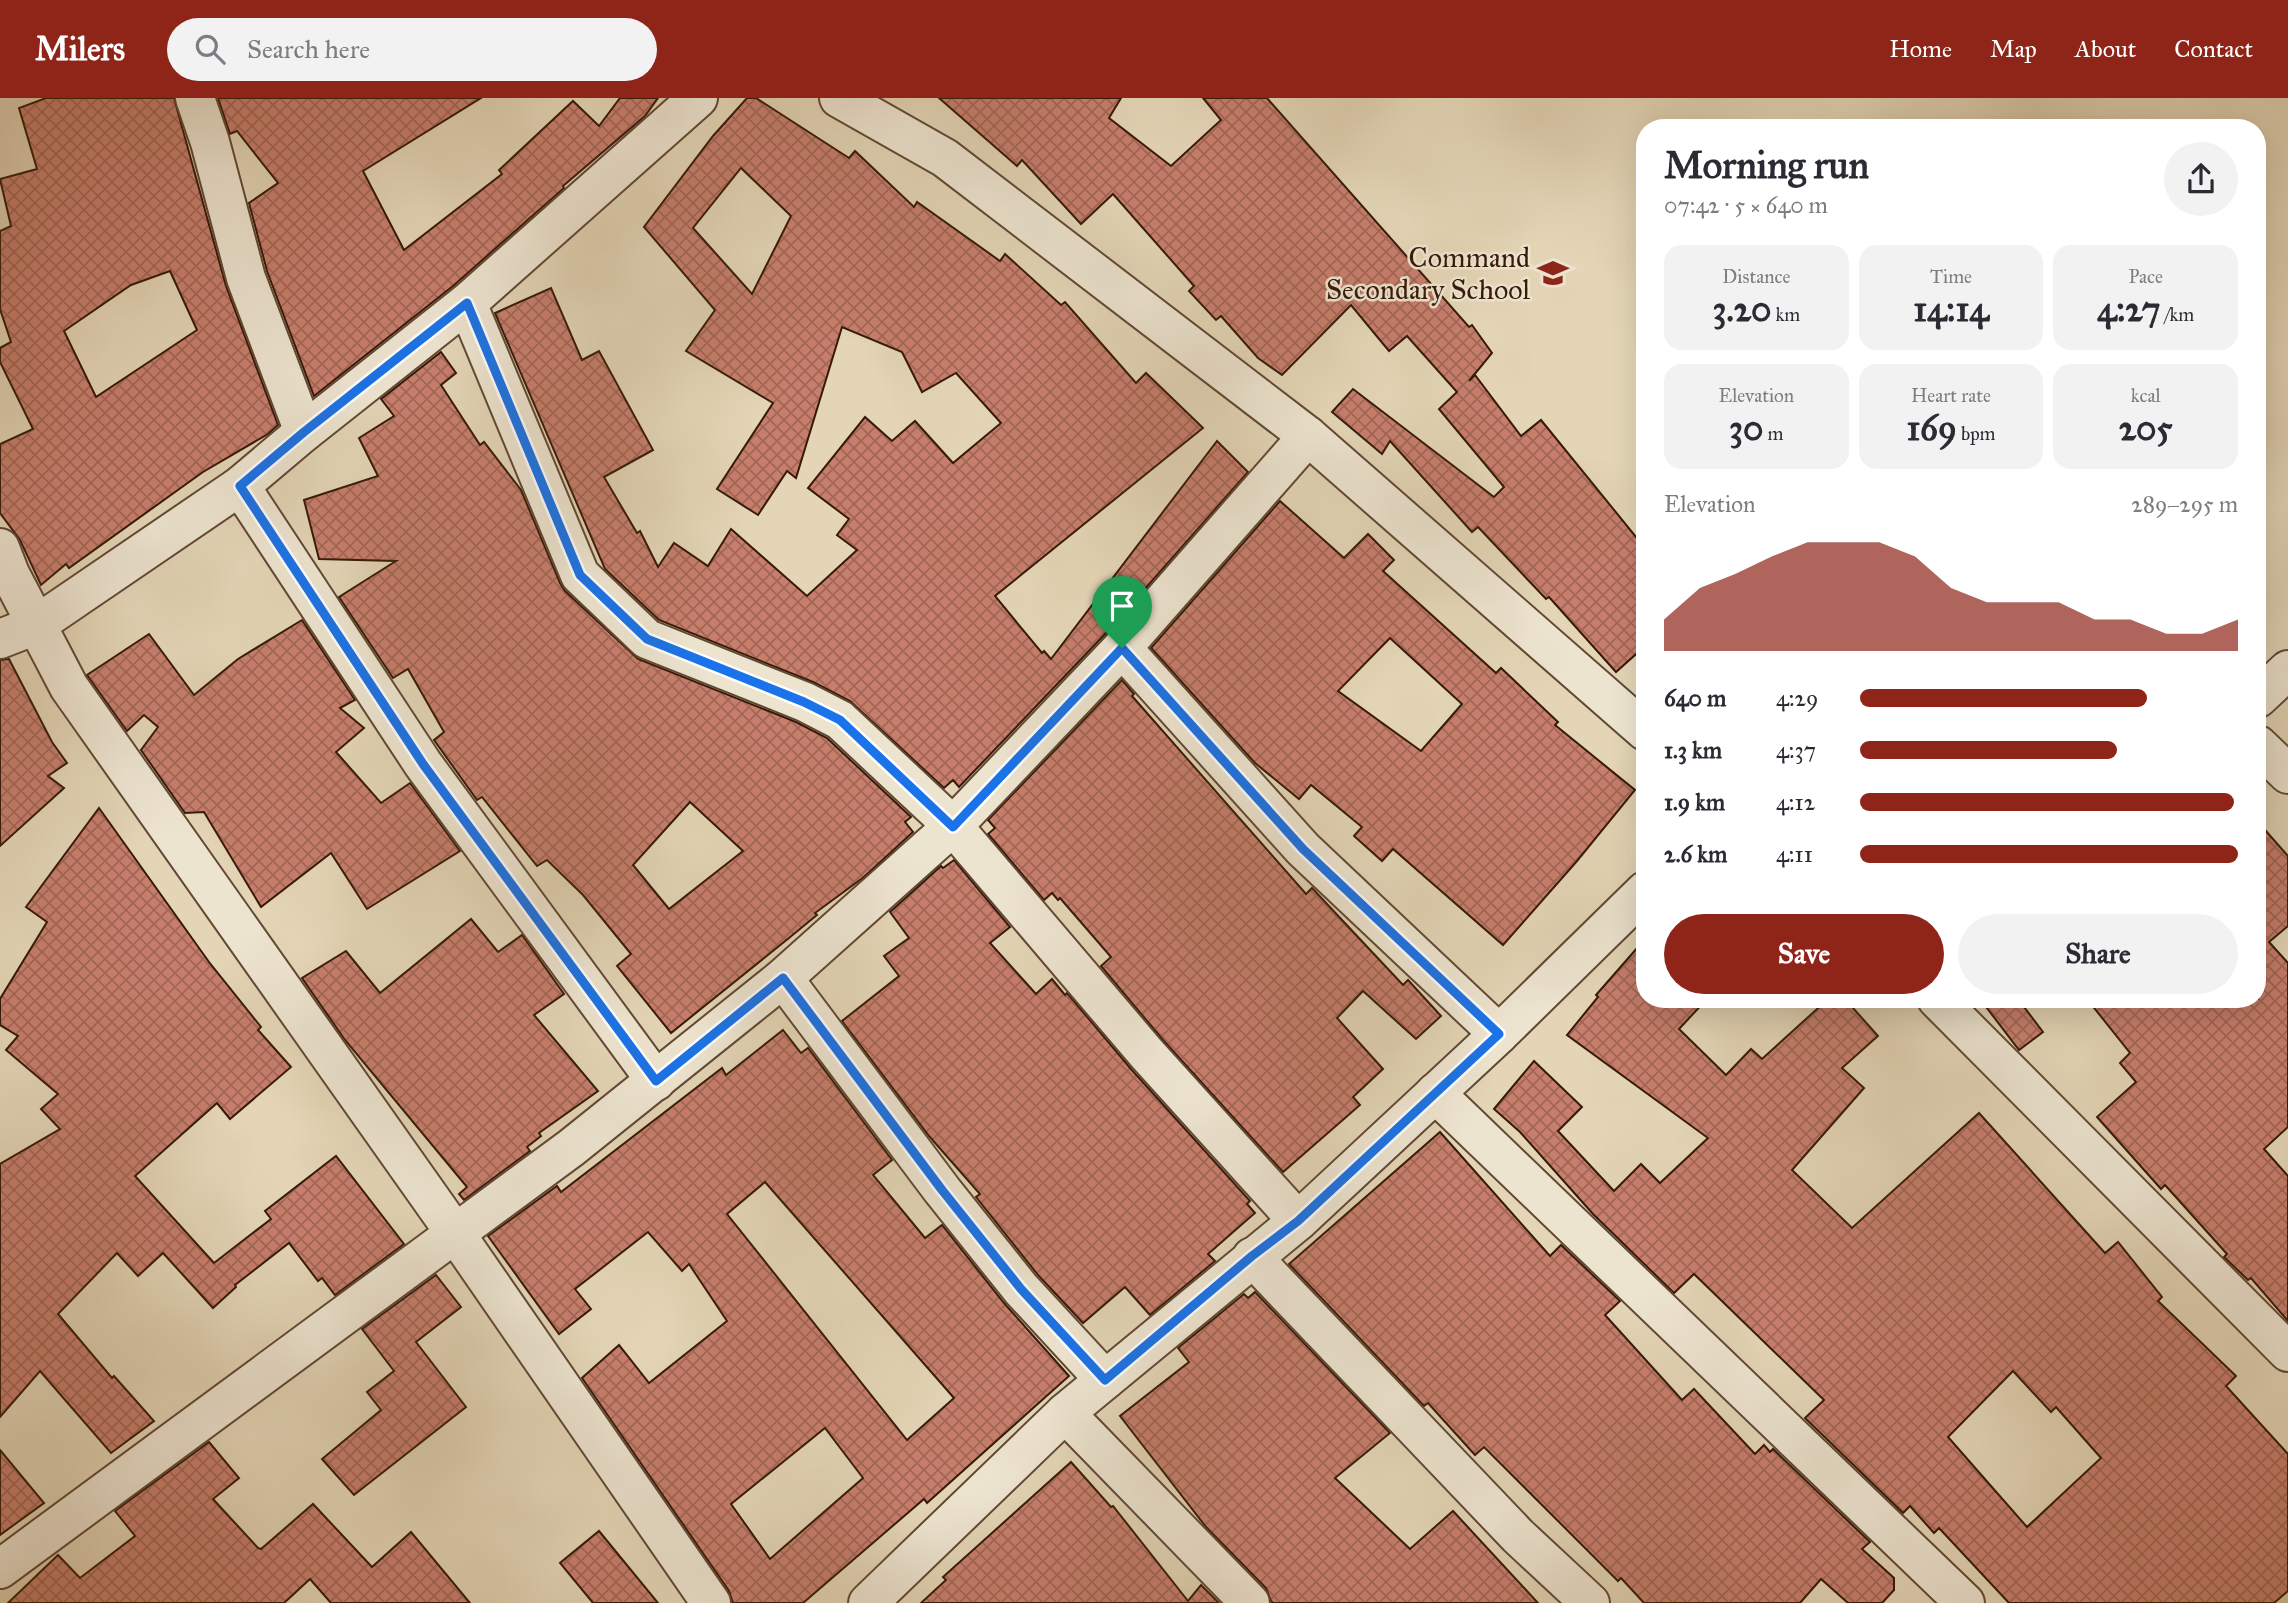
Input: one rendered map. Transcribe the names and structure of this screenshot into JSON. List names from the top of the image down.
{
  "places": {
    "school or university": ["Command Secondary School"]
  },
  "page": {
    "header": "Milers",
    "search": "Search here",
    "nav": [
      "Home",
      "Map",
      "About",
      "Contact"
    ],
    "heading": ["Morning run", "07:42 · 5 × 640 m"],
    "stats": [
      ["Distance", "3.20 km"],
      ["Time", "14:14"],
      ["Pace", "4:27 /km"],
      ["Elevation", "30 m"],
      ["Heart rate", "169 bpm"],
      ["kcal", "205"]
    ],
    "chart": ["Elevation", "289–295 m"],
    "list": [
      {
        "name": "640 m",
        "note": "4:29"
      },
      {
        "name": "1.3 km",
        "note": "4:37"
      },
      {
        "name": "1.9 km",
        "note": "4:12"
      },
      {
        "name": "2.6 km",
        "note": "4:11"
      }
    ],
    "buttons": ["Save", "Share"]
  }
}
